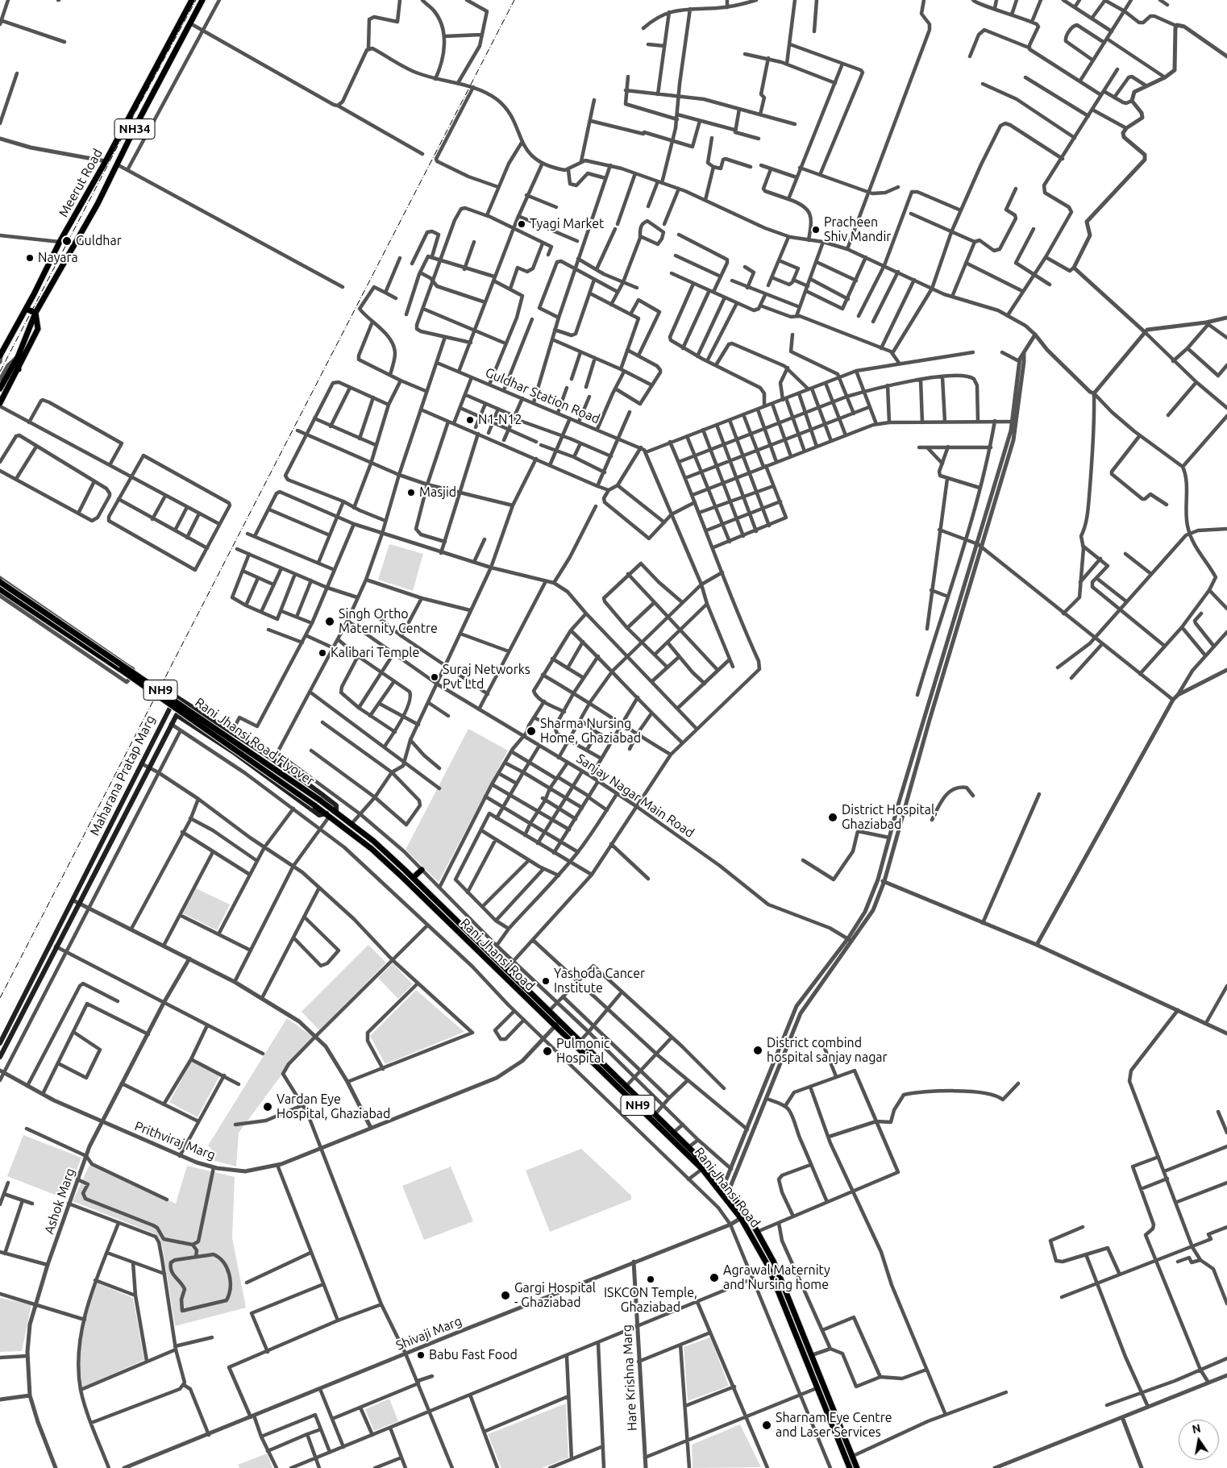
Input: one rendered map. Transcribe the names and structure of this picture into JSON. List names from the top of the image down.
{
  "streets": {
    "main road": [
      "NH34",
      "Meerut Road",
      "NH9",
      "Rani Jhansi Road Flyover",
      "Maharana Pratap Marg",
      "Rani Jhansi Road"
    ],
    "street": [
      "Guldhar Station Road",
      "Sanjay Nagar Main Road",
      "Prithviraj Marg",
      "Ashok Marg",
      "Shivaji Marg",
      "Hare Krishna Marg"
    ]
  },
  "crossings": [
    ["NH34", "Meerut Road"],
    ["Rani Jhansi Road Flyover", "Maharana Pratap Marg"],
    ["Rani Jhansi Road Flyover", "Rani Jhansi Road"],
    ["Maharana Pratap Marg", "Rani Jhansi Road"],
    ["Rani Jhansi Road", "Prithviraj Marg"],
    ["Rani Jhansi Road", "Shivaji Marg"],
    ["Prithviraj Marg", "Ashok Marg"],
    ["Shivaji Marg", "Hare Krishna Marg"]
  ],
  "places": [
    "Tyagi Market",
    "Pracheen Shiv Mandir",
    "Guldhar",
    "Nayara",
    "N1-N12",
    "Masjid",
    "Singh Ortho Maternity Centre",
    "Kalibari Temple",
    "Suraj Networks Pvt Ltd",
    "Sharma Nursing Home, Ghaziabad",
    "District Hospital, Ghaziabad",
    "Yashoda Cancer Institute",
    "District combind hospital sanjay nagar",
    "Pulmonic Hospital",
    "Vardan Eye Hospital, Ghaziabad",
    "Agrawal Maternity and Nursing home",
    "ISKCON Temple, Ghaziabad",
    "Gargi Hospital - Ghaziabad",
    "Babu Fast Food",
    "Sharnam Eye Centre and Laser Services"
  ],
  "north": "top"
}
